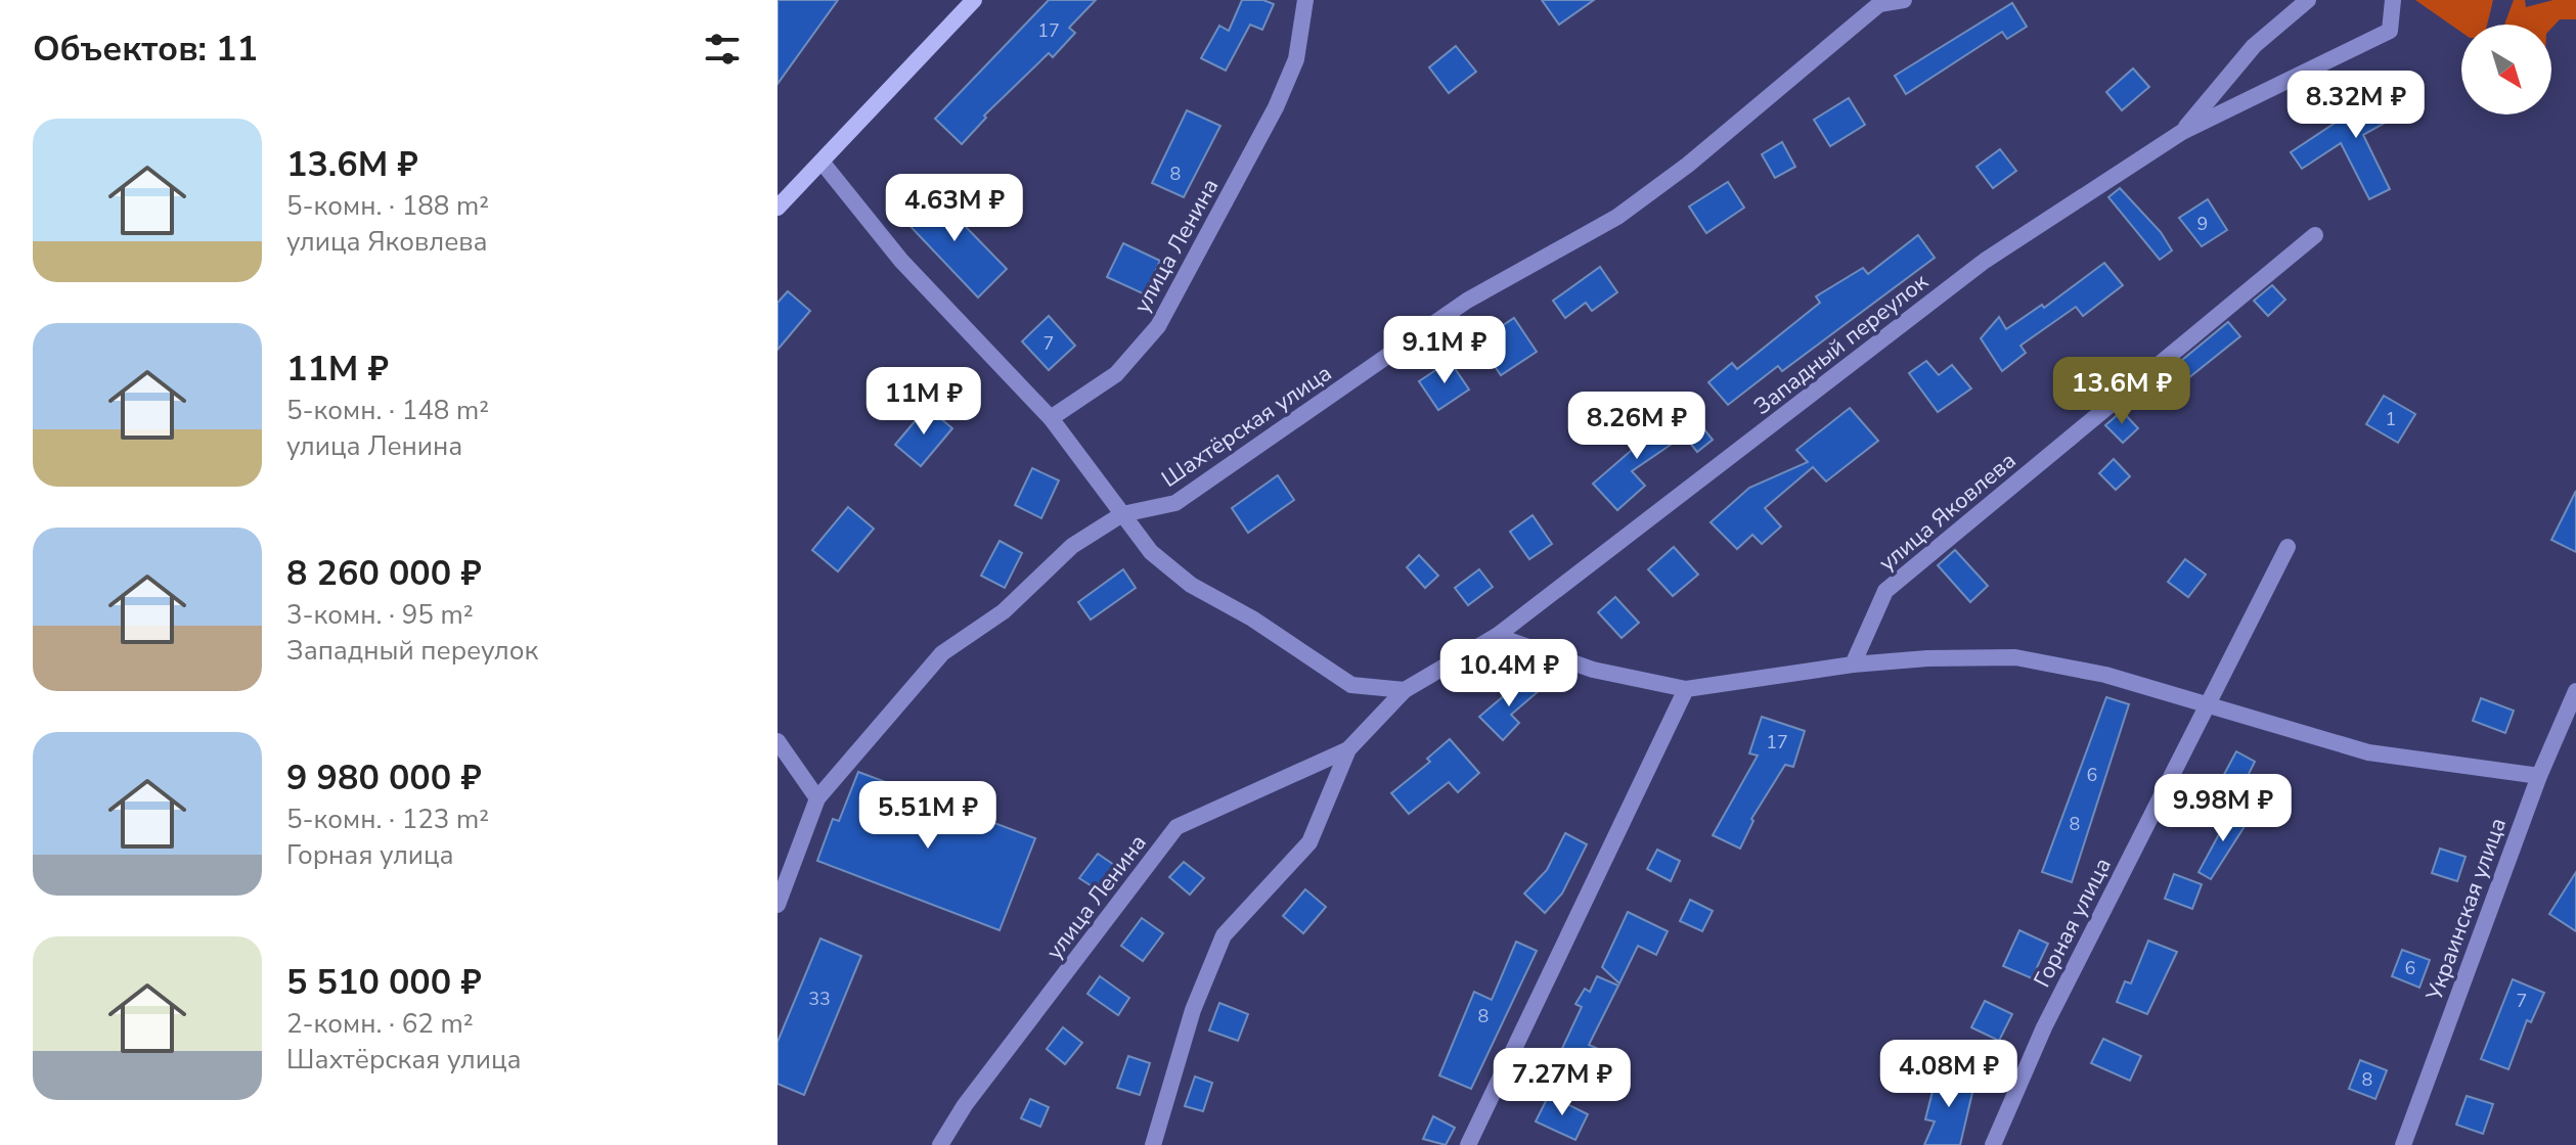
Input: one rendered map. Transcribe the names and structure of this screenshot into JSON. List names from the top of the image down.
{
  "streets": {
    "street": [
      "улица Ленина",
      "Западный переулок",
      "Шахтёрская улица",
      "улица Яковлева",
      "Украинская улица",
      "Горная улица"
    ]
  },
  "crossings": [
    ["улица Ленина", "Западный переулок"]
  ],
  "house_numbers": [
    "17",
    "8",
    "9",
    "7",
    "1",
    "17",
    "6",
    "8",
    "6",
    "33",
    "7",
    "8",
    "8"
  ],
  "north": "bottom right",
  "page": {
    "heading": "Объектов: 11",
    "price": [
      "8.32M ₽",
      "4.63M ₽",
      "9.1M ₽",
      "13.6M ₽",
      "11M ₽",
      "8.26M ₽",
      "10.4M ₽",
      "9.98M ₽",
      "5.51M ₽",
      "4.08M ₽",
      "7.27M ₽"
    ],
    "list": [
      {
        "name": "13.6M ₽",
        "note": "5-комн. · 188 m² · улица Яковлева"
      },
      {
        "name": "11M ₽",
        "note": "5-комн. · 148 m² · улица Ленина"
      },
      {
        "name": "8 260 000 ₽",
        "note": "3-комн. · 95 m² · Западный переулок"
      },
      {
        "name": "9 980 000 ₽",
        "note": "5-комн. · 123 m² · Горная улица"
      },
      {
        "name": "5 510 000 ₽",
        "note": "2-комн. · 62 m² · Шахтёрская улица"
      }
    ]
  }
}
